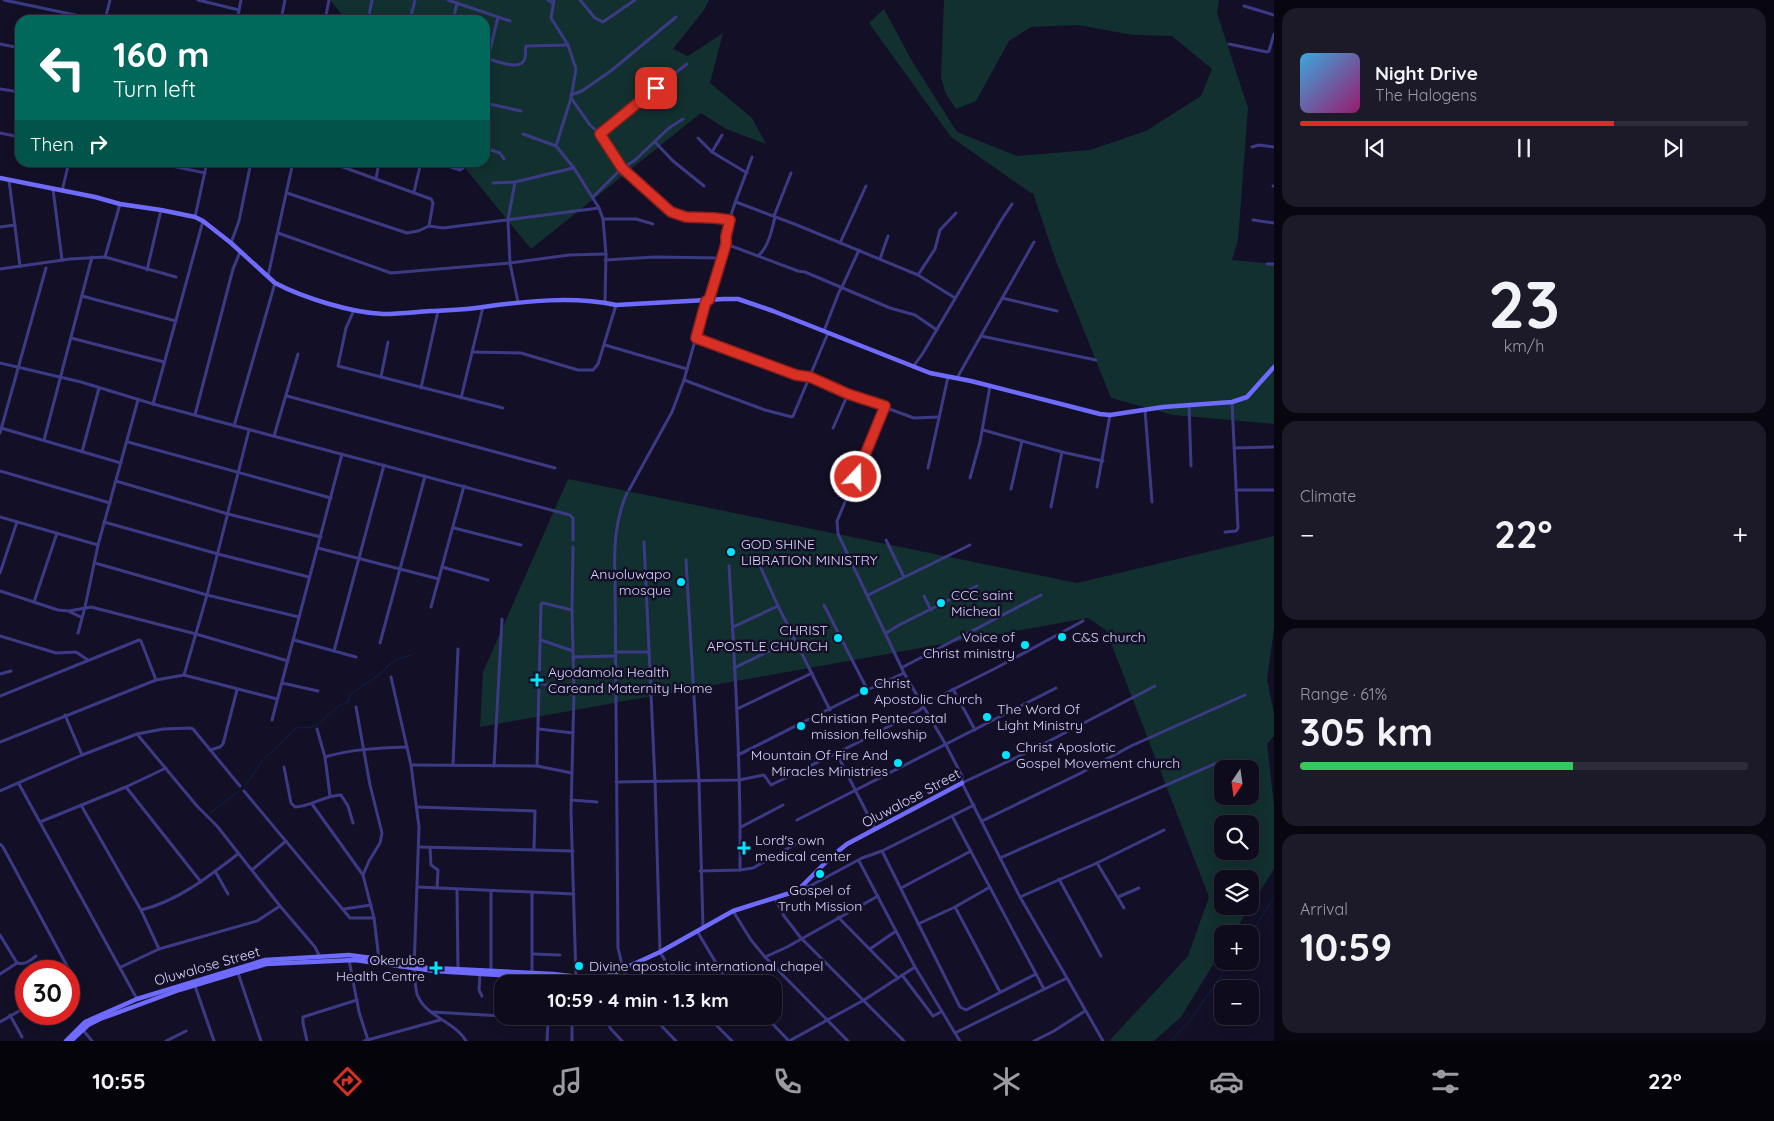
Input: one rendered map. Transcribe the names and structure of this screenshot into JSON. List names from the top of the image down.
{
  "streets": {
    "street": ["Oluwalose Street"]
  },
  "places": {
    "other": [
      "GOD SHINE LIBRATION MINISTRY",
      "Anuoluwapo mosque",
      "CCC saint Micheal",
      "C&S church",
      "CHRIST APOSTLE CHURCH",
      "Voice of Christ ministry",
      "Christ Apostolic Church",
      "The Word Of Light Ministry",
      "Christian Pentecostal mission fellowship",
      "Christ Aposlotic Gospel Movement church",
      "Mountain Of Fire And Miracles Ministries",
      "Gospel of Truth Mission",
      "Divine apostolic international chapel"
    ],
    "health": ["Ayodamola Health Careand Maternity Home", "Lord's own medical center", "Okerube Health Centre"]
  },
  "north": "bottom",
  "page": {
    "turn": ["160 m", "Turn left"],
    "song": ["Night Drive", "The Halogens"],
    "then": "Then",
    "tile": [
      ["23", "km/h"],
      "Climate",
      ["Range · 61%", "305 km"],
      ["Arrival", "10:59"]
    ],
    "heat": ["−", "22°", "+"],
    "map_buttons": ["+", "−"],
    "limit": "30",
    "trip": "10:59 · 4 min · 1.3 km",
    "tabs": ["10:55", "22°"]
  }
}
